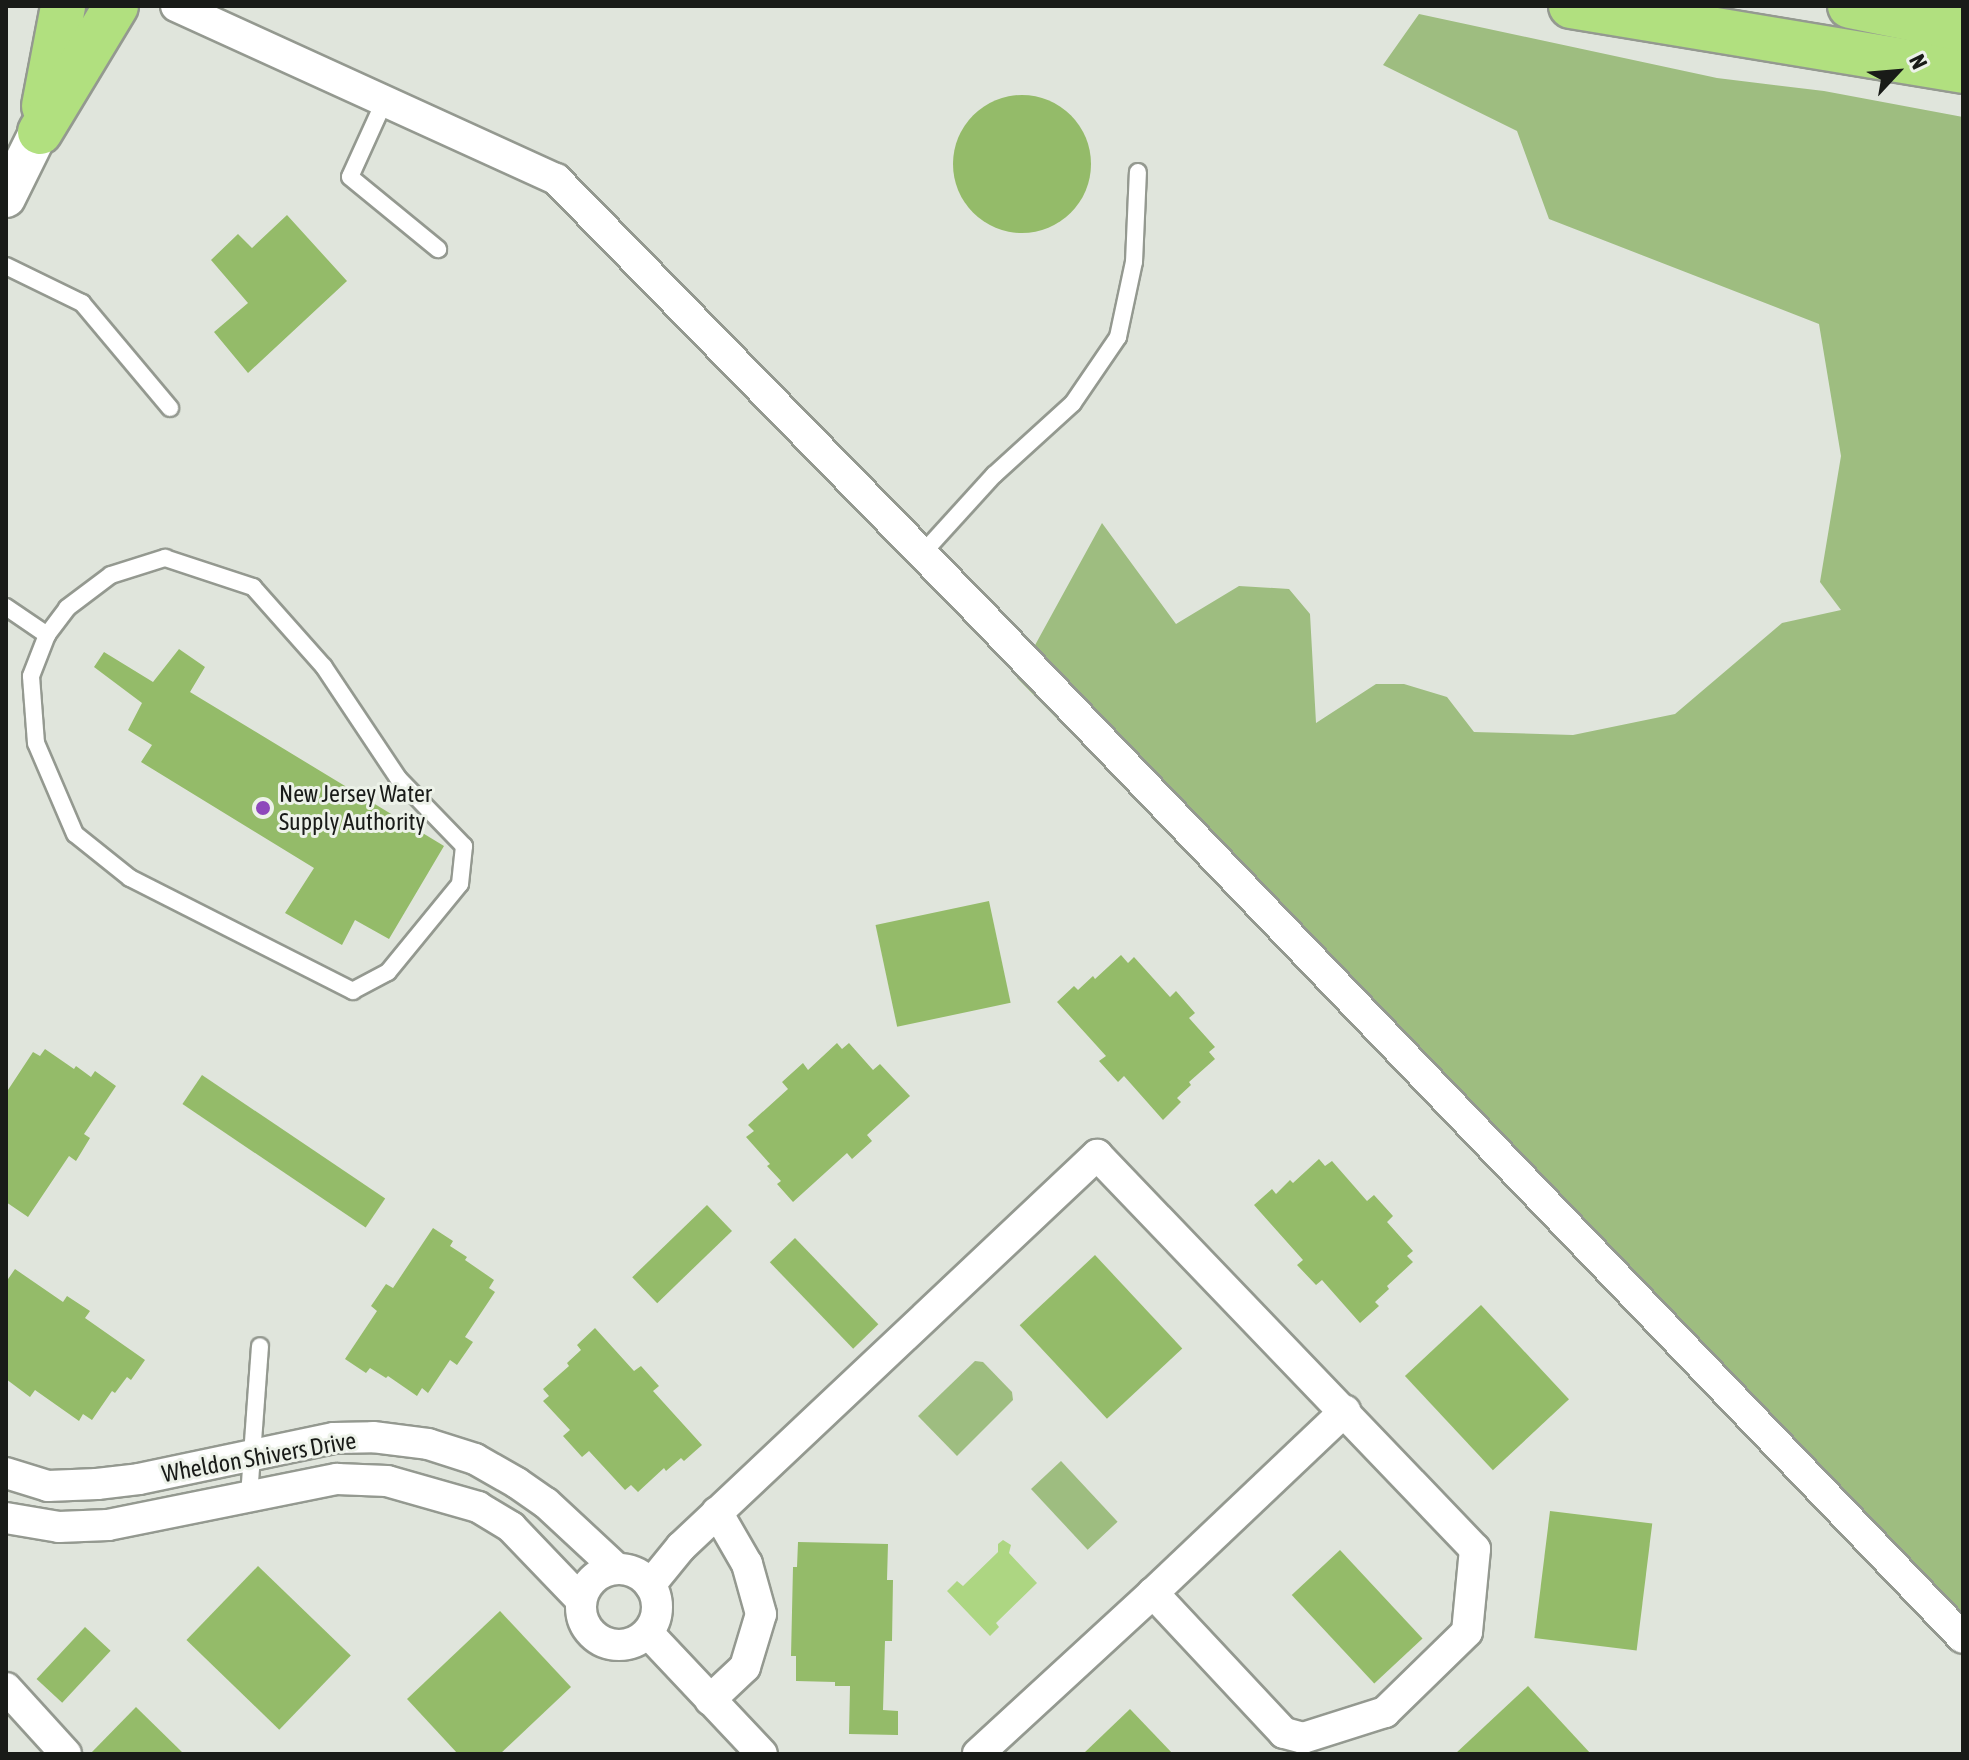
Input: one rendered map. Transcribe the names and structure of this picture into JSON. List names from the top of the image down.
{
  "streets": {
    "street": ["Wheldon Shivers Drive"]
  },
  "places": ["New Jersey Water Supply Authority"],
  "north": "top right"
}
